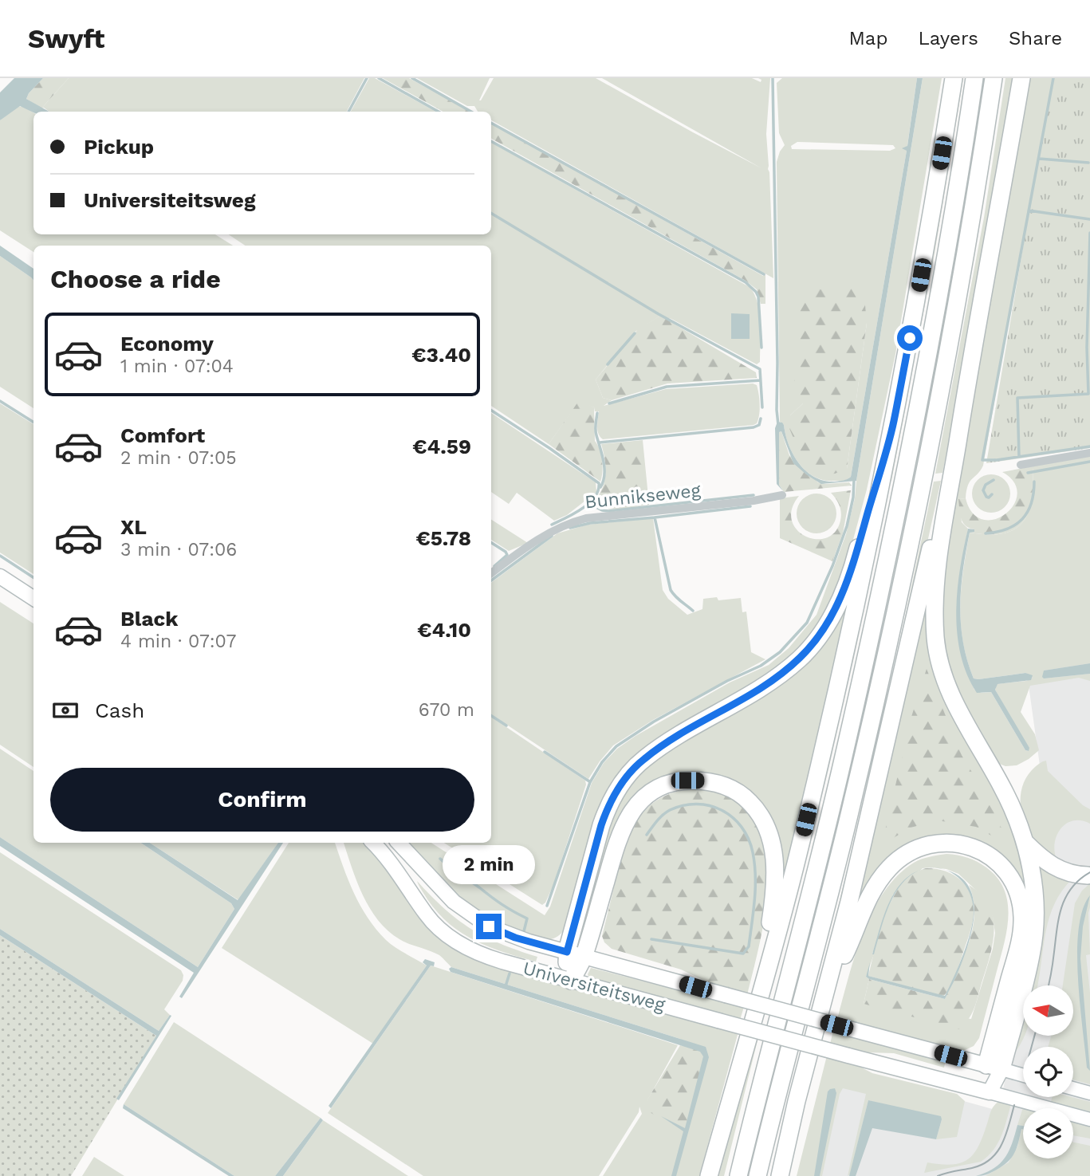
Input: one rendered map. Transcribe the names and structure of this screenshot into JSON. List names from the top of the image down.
{
  "streets": {
    "main road": ["Universiteitsweg"],
    "street": ["Bunnikseweg"]
  },
  "north": "left",
  "page": {
    "header": "Swyft",
    "nav": ["Map", "Layers", "Share"],
    "banner": ["Pickup", "Universiteitsweg"],
    "heading": "Choose a ride",
    "list": [
      {
        "name": "Economy",
        "note": "1 min · 07:04",
        "value": "€3.40"
      },
      {
        "name": "Comfort",
        "note": "2 min · 07:05",
        "value": "€4.59"
      },
      {
        "name": "XL",
        "note": "3 min · 07:06",
        "value": "€5.78"
      },
      {
        "name": "Black",
        "note": "4 min · 07:07",
        "value": "€4.10"
      }
    ],
    "pay": ["Cash", "670 m"],
    "buttons": "Confirm",
    "bubble": "2 min"
  }
}
